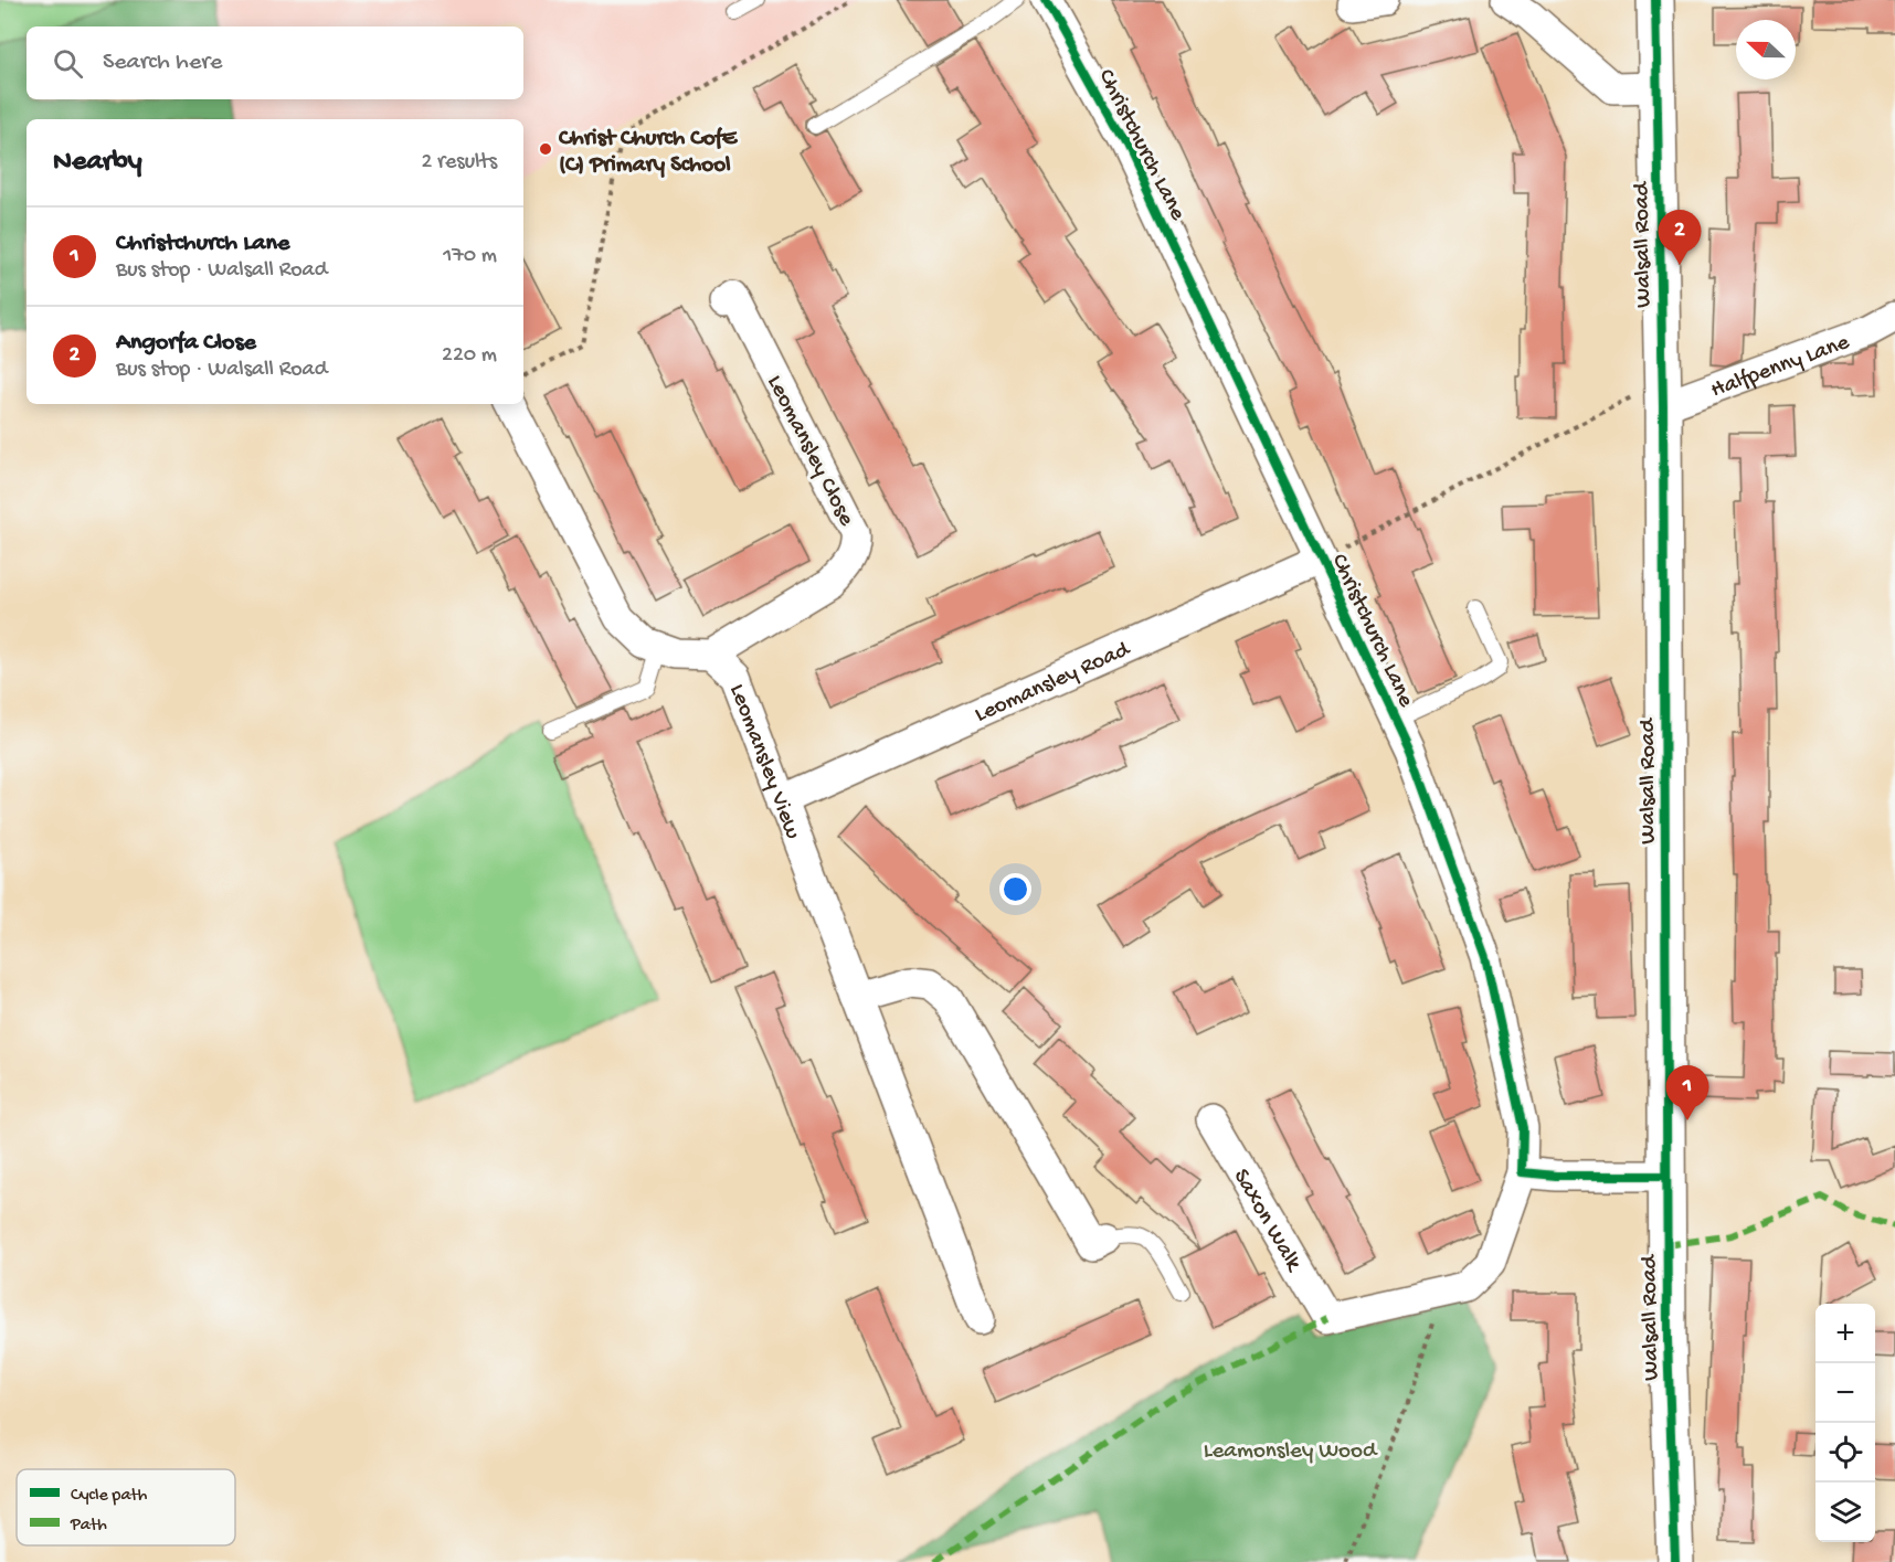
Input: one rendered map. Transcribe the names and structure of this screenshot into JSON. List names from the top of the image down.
{
  "streets": {
    "street": [
      "Christchurch Lane",
      "Walsall Road",
      "Halfpenny Lane",
      "Leomansley Close",
      "Leomansley Road",
      "Leomansley View",
      "Saxon Walk"
    ]
  },
  "crossings": [
    ["Christchurch Lane", "Leomansley Road"],
    ["Christchurch Lane", "Saxon Walk"],
    ["Walsall Road", "Halfpenny Lane"],
    ["Leomansley Close", "Leomansley View"],
    ["Leomansley Road", "Leomansley View"]
  ],
  "parks": ["Leamonsley Wood"],
  "places": ["Christ Church CofE (C) Primary School"],
  "legend": ["Cycle path", "Path"],
  "north": "left",
  "page": {
    "search": "Search here",
    "heading": ["Nearby", "2 results"],
    "list": [
      {
        "mark": "1",
        "name": "Christchurch Lane",
        "note": "Bus stop · Walsall Road",
        "value": "170 m"
      },
      {
        "mark": "2",
        "name": "Angorfa Close",
        "note": "Bus stop · Walsall Road",
        "value": "220 m"
      }
    ],
    "pins": ["2", "1"],
    "map_buttons": ["+", "−"]
  }
}
